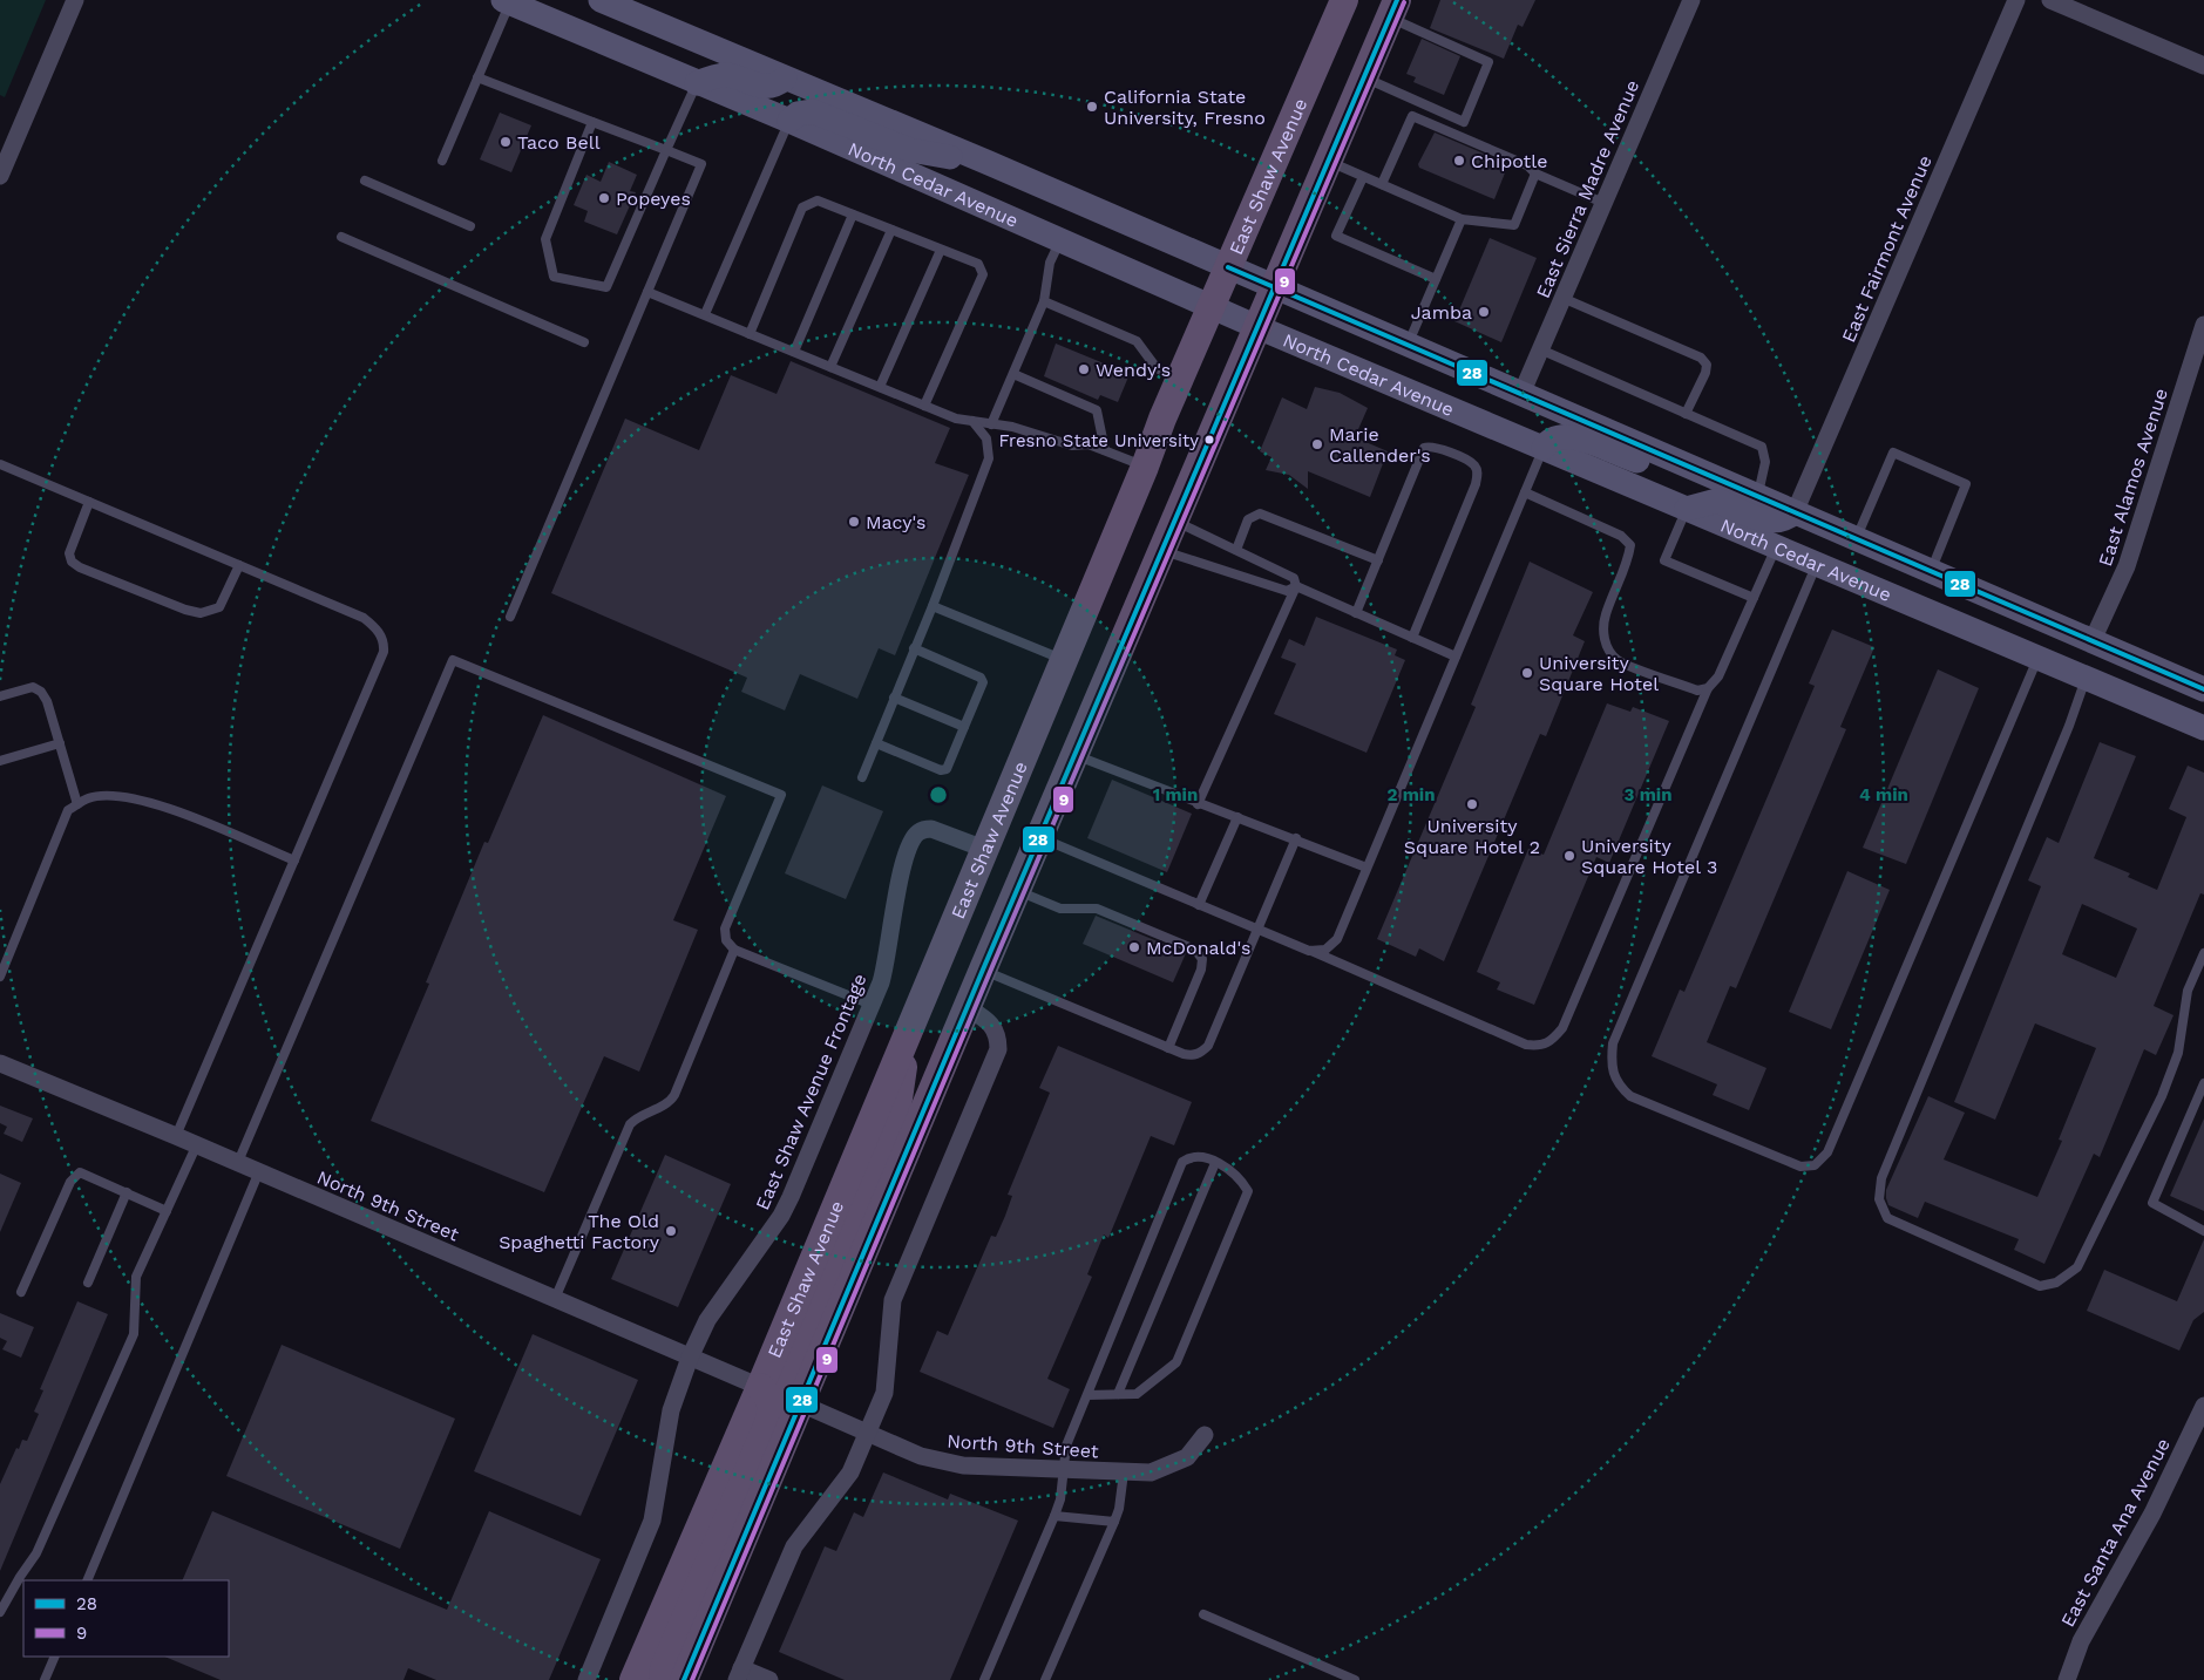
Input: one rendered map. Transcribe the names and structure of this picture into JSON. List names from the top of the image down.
{
  "streets": {
    "main road": ["East Shaw Avenue", "North Cedar Avenue"],
    "street": [
      "East Sierra Madre Avenue",
      "East Fairmont Avenue",
      "East Alamos Avenue",
      "East Shaw Avenue Frontage",
      "North 9th Street",
      "East Santa Ana Avenue"
    ]
  },
  "crossings": [
    ["East Shaw Avenue", "North Cedar Avenue"],
    ["East Shaw Avenue", "East Shaw Avenue Frontage"],
    ["East Shaw Avenue", "North 9th Street"],
    ["North Cedar Avenue", "East Sierra Madre Avenue"],
    ["North Cedar Avenue", "East Fairmont Avenue"],
    ["North Cedar Avenue", "East Alamos Avenue"],
    ["East Shaw Avenue Frontage", "North 9th Street"]
  ],
  "places": [
    "California State University, Fresno",
    "Taco Bell",
    "Chipotle",
    "Popeyes",
    "Jamba",
    "Wendy's",
    "Fresno State University",
    "Marie Callender's",
    "Macy's",
    "University Square Hotel",
    "University Square Hotel 2",
    "University Square Hotel 3",
    "McDonald's",
    "The Old Spaghetti Factory"
  ],
  "lines": ["transit line 28", "transit line 9"],
  "legend": ["28", "9"],
  "rings": [
    "1 min",
    "2 min",
    "3 min",
    "4 min"
  ]
}
